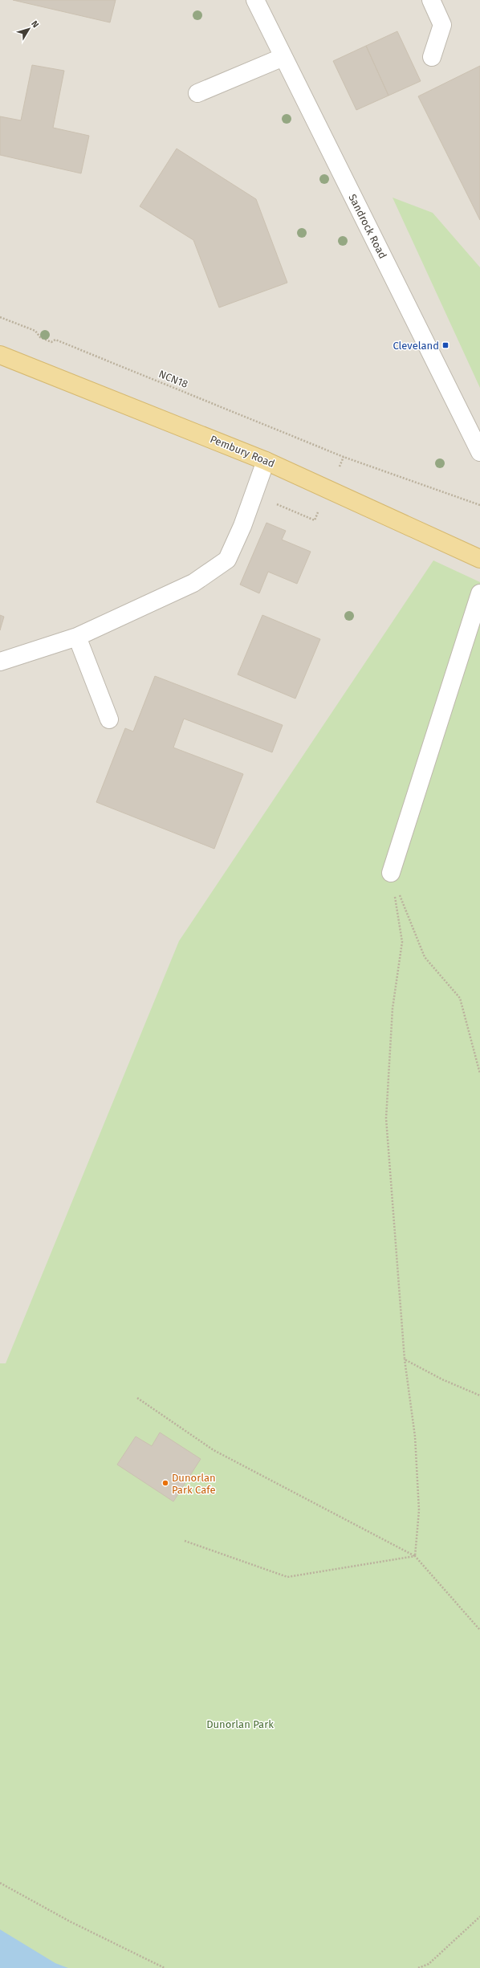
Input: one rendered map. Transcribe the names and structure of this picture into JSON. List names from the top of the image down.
{
  "streets": {
    "main road": ["Pembury Road"],
    "street": ["Sandrock Road"],
    "path": ["NCN18"]
  },
  "parks": ["Dunorlan Park"],
  "places": {
    "transit": ["Cleveland"],
    "other": ["Dunorlan Park Cafe"]
  },
  "north": "top right"
}
